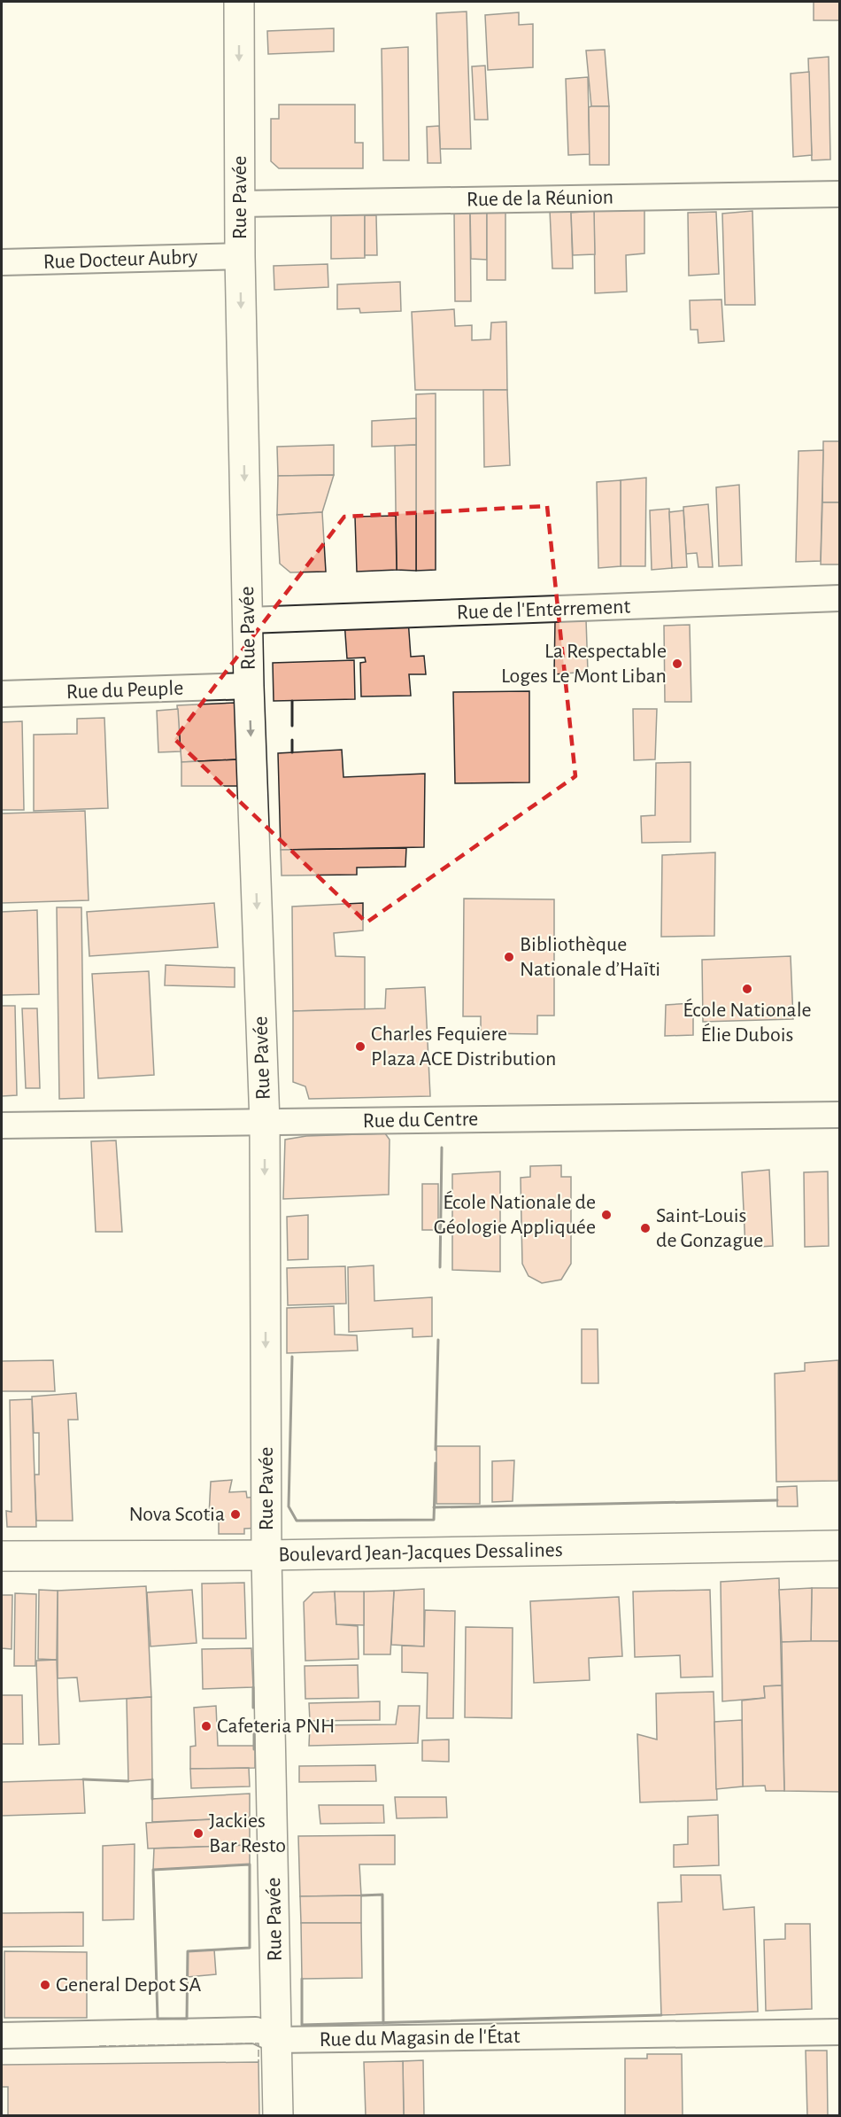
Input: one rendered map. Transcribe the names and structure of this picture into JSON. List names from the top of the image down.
{
  "streets": {
    "main road": ["Rue Pavée", "Boulevard Jean-Jacques Dessalines"],
    "street": [
      "Rue de la Réunion",
      "Rue Docteur Aubry",
      "Rue de l'Enterrement",
      "Rue du Peuple",
      "Rue du Centre",
      "Rue du Magasin de l'État"
    ]
  },
  "crossings": [
    ["Rue Pavée", "Rue de la Réunion"],
    ["Rue Pavée", "Rue Docteur Aubry"],
    ["Rue Pavée", "Rue de l'Enterrement"],
    ["Rue Pavée", "Rue du Peuple"],
    ["Rue Pavée", "Rue du Centre"],
    ["Rue Pavée", "Boulevard Jean-Jacques Dessalines"],
    ["Rue Pavée", "Rue du Magasin de l'État"]
  ],
  "one_way": ["Rue Pavée"],
  "places": [
    "La Respectable Loges Le Mont Liban",
    "Bibliothèque Nationale d’Haïti",
    "École Nationale Élie Dubois",
    "Charles Fequiere Plaza ACE Distribution",
    "École Nationale de Géologie Appliquée",
    "Saint-Louis de Gonzague",
    "Nova Scotia",
    "Cafeteria PNH",
    "Jackies Bar Resto",
    "General Depot SA"
  ]
}
